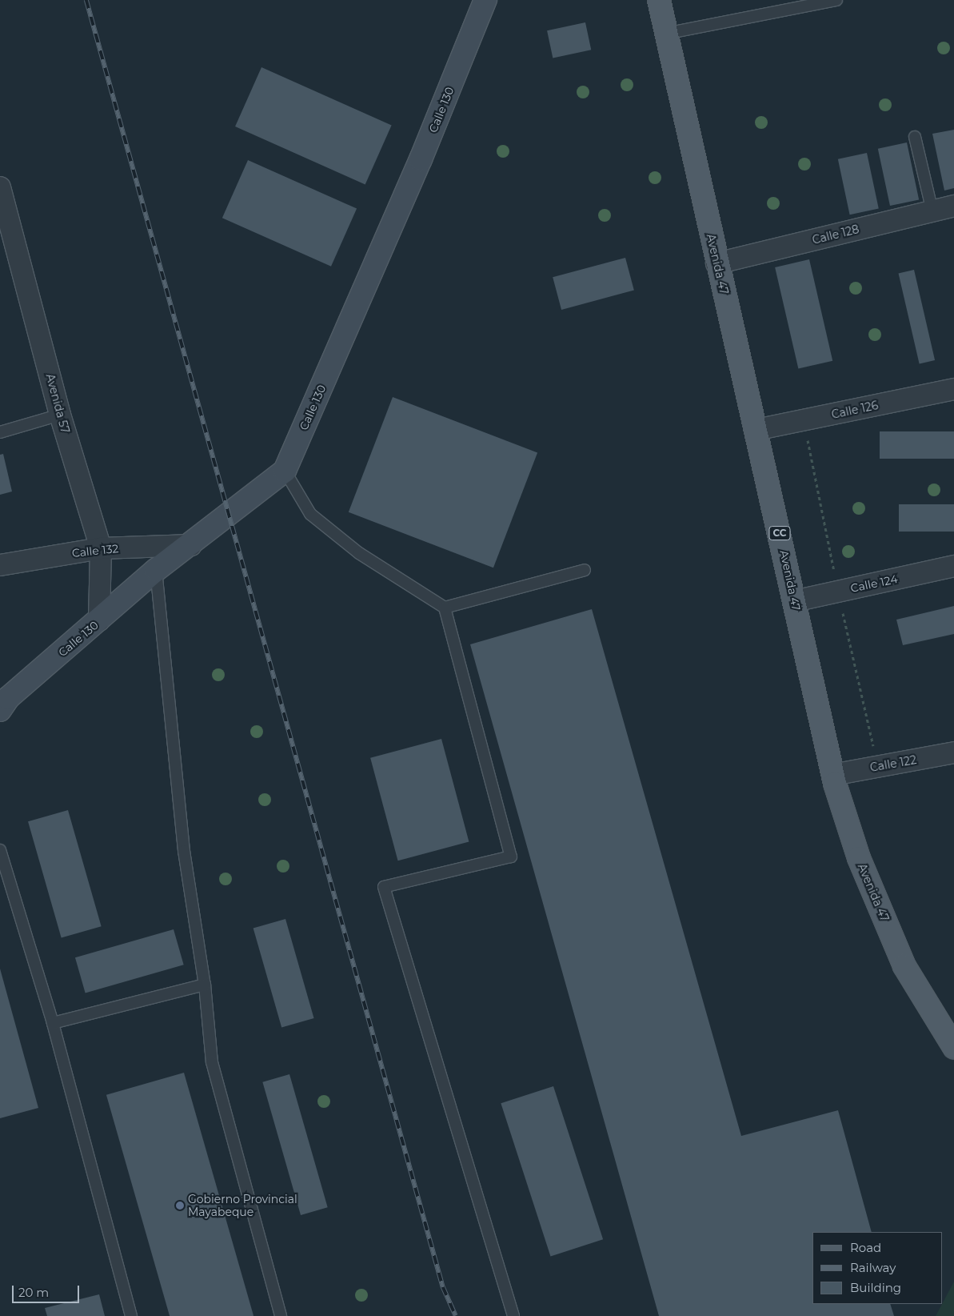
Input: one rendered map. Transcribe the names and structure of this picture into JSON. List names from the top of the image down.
{
  "streets": {
    "main road": ["Calle 130", "Avenida 47", "CC"],
    "street": [
      "Calle 128",
      "Avenida 57",
      "Calle 126",
      "Calle 132",
      "Calle 124",
      "Calle 122"
    ]
  },
  "crossings": [
    ["Calle 130", "Avenida 57"],
    ["Calle 130", "Calle 132"],
    ["Calle 128", "Avenida 47"],
    ["Avenida 47", "Calle 126"],
    ["Avenida 47", "Calle 124"],
    ["Avenida 47", "Calle 122"],
    ["Avenida 57", "Calle 132"]
  ],
  "places": ["Gobierno Provincial Mayabeque"],
  "legend": ["Road", "Railway", "Building"],
  "scale_bar": "20 m"
}
